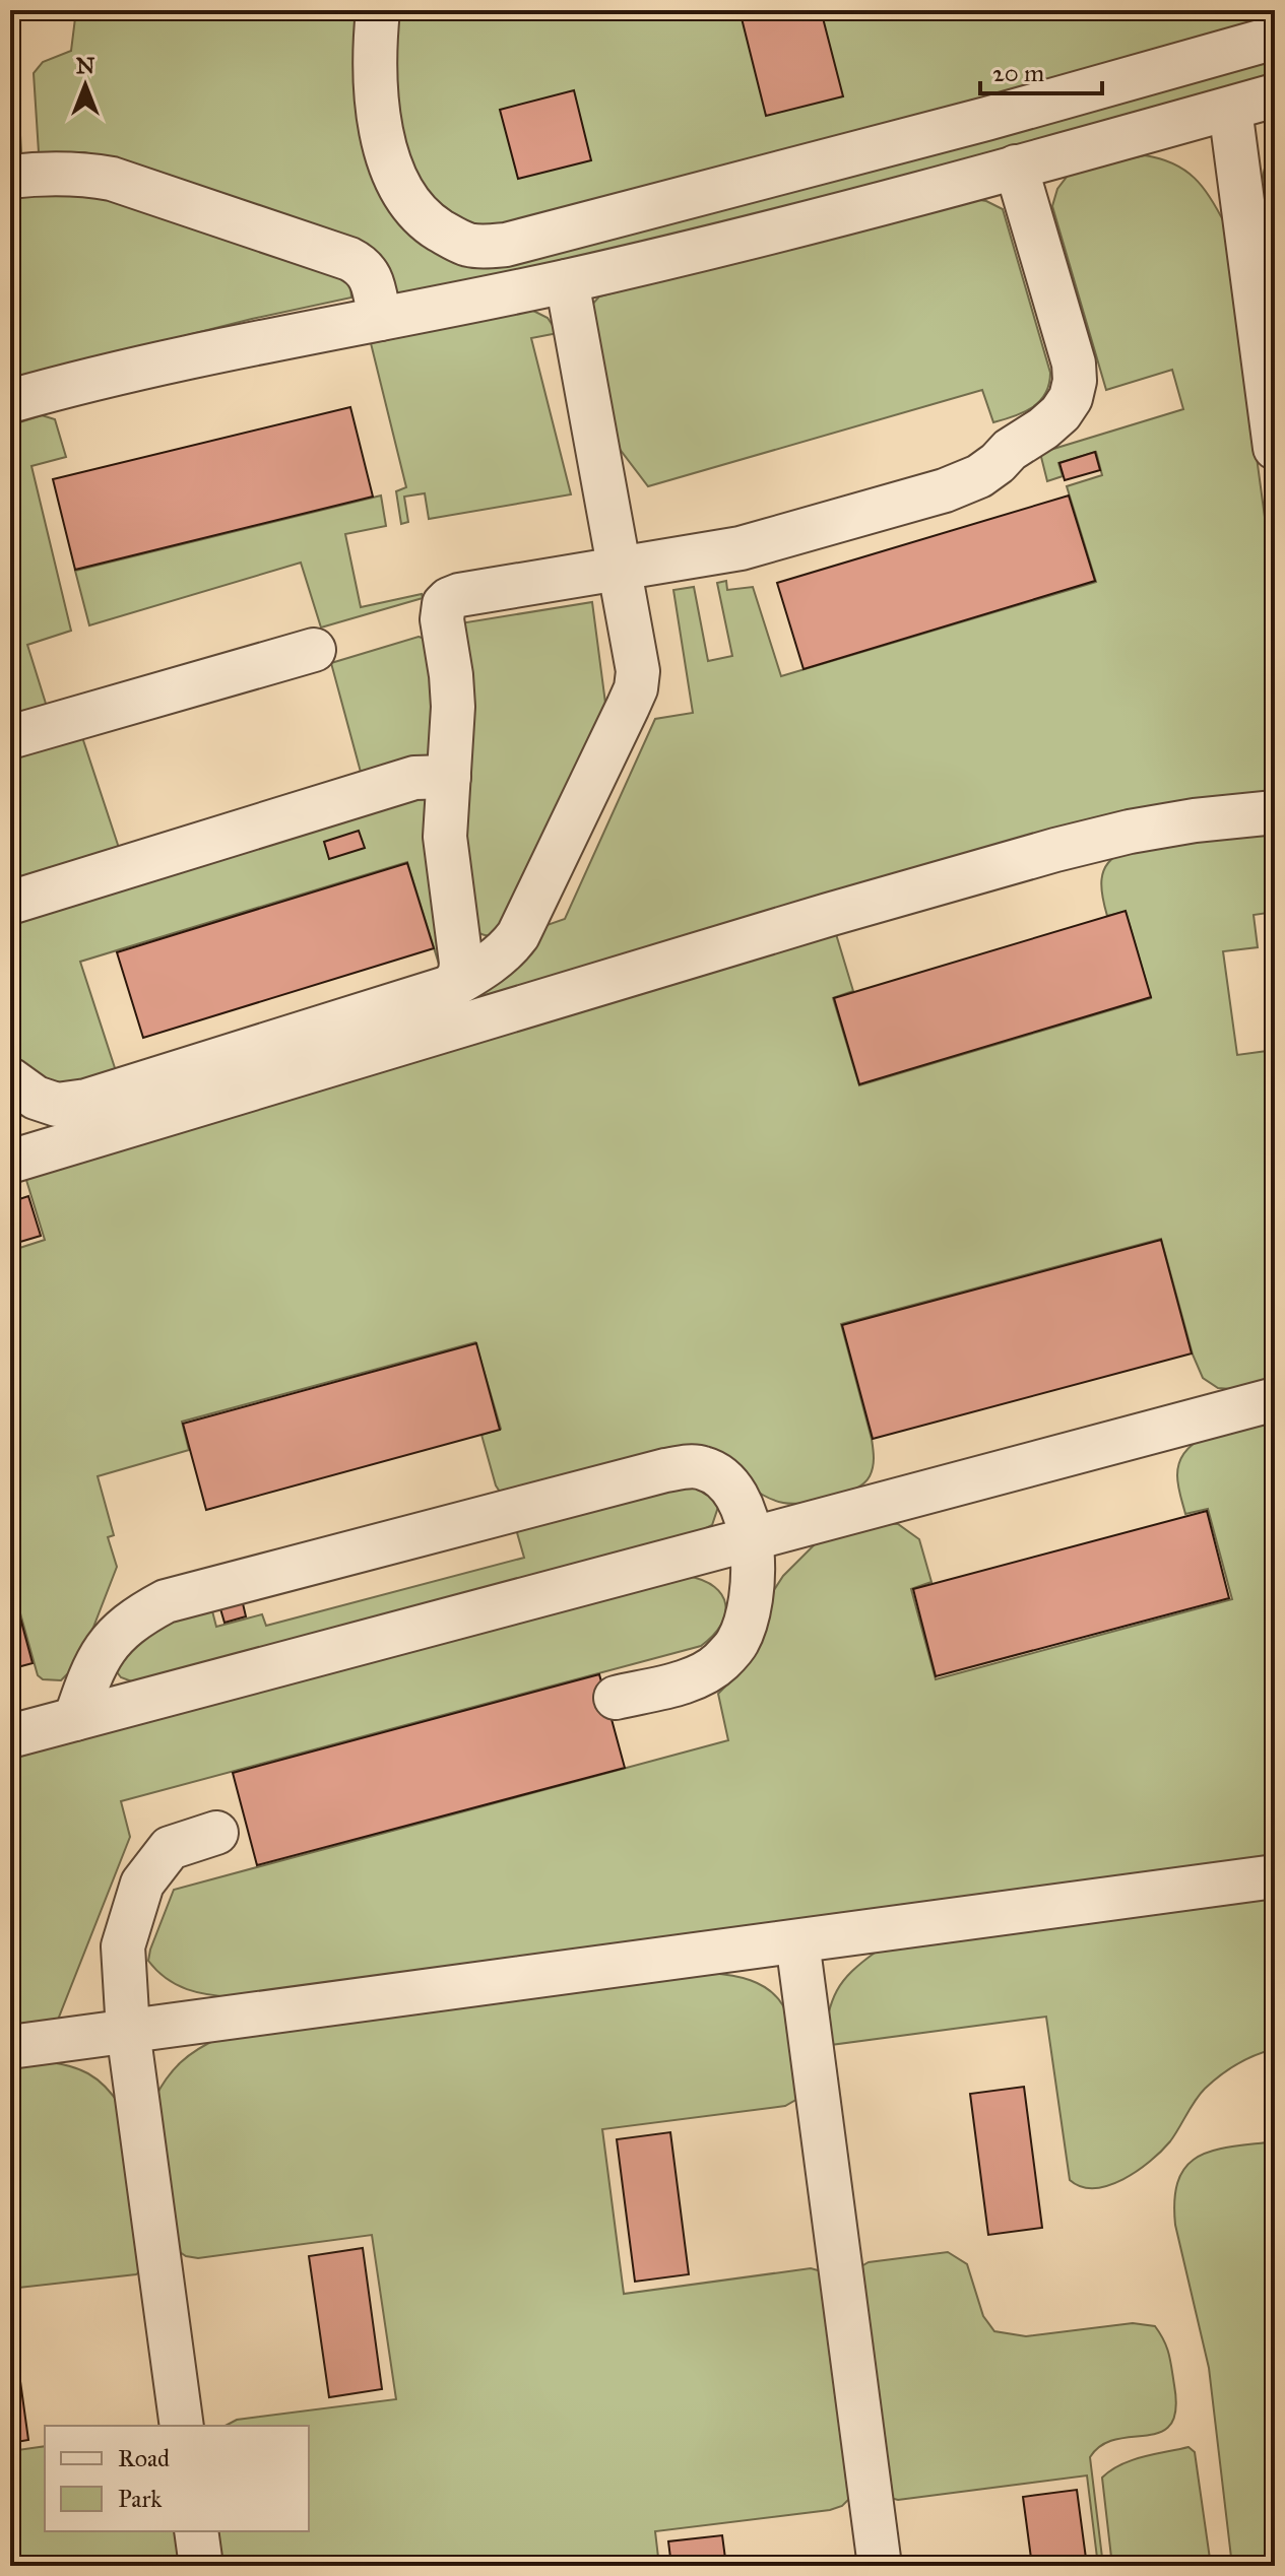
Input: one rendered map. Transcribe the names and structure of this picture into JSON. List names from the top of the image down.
{
  "legend": ["Road", "Park"],
  "scale_bar": "20 m",
  "north": "top"
}
